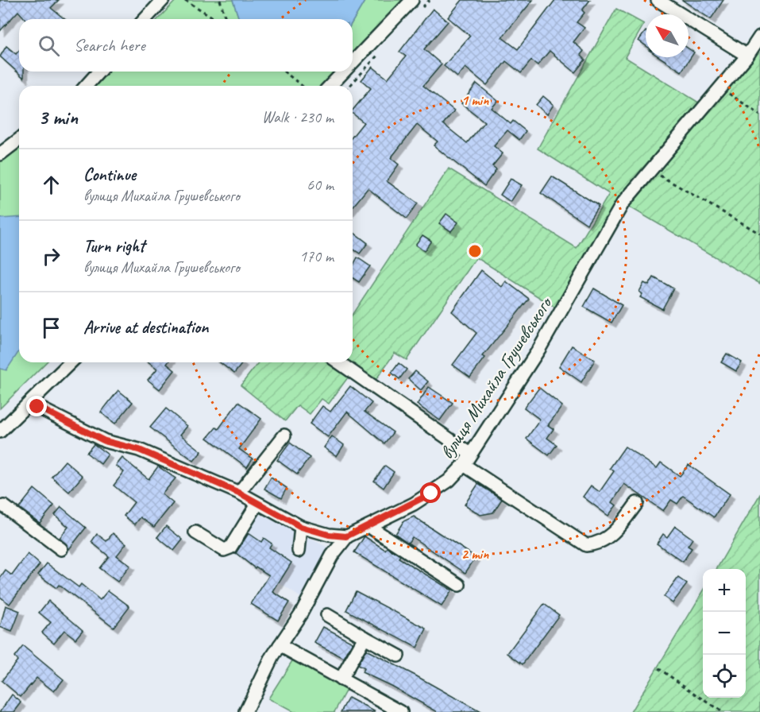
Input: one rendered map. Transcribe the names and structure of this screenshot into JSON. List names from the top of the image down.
{
  "streets": {
    "street": ["вулиця Михайла Грушевського"]
  },
  "north": "top left",
  "page": {
    "search": "Search here",
    "heading": ["3 min", "Walk · 230 m"],
    "list": [
      ["Continue", "вулиця Михайла Грушевського", "60 m"],
      ["Turn right", "вулиця Михайла Грушевського", "170 m"],
      "Arrive at destination"
    ],
    "map_buttons": ["+", "−"]
  },
  "rings": ["1 min", "2 min"]
}
